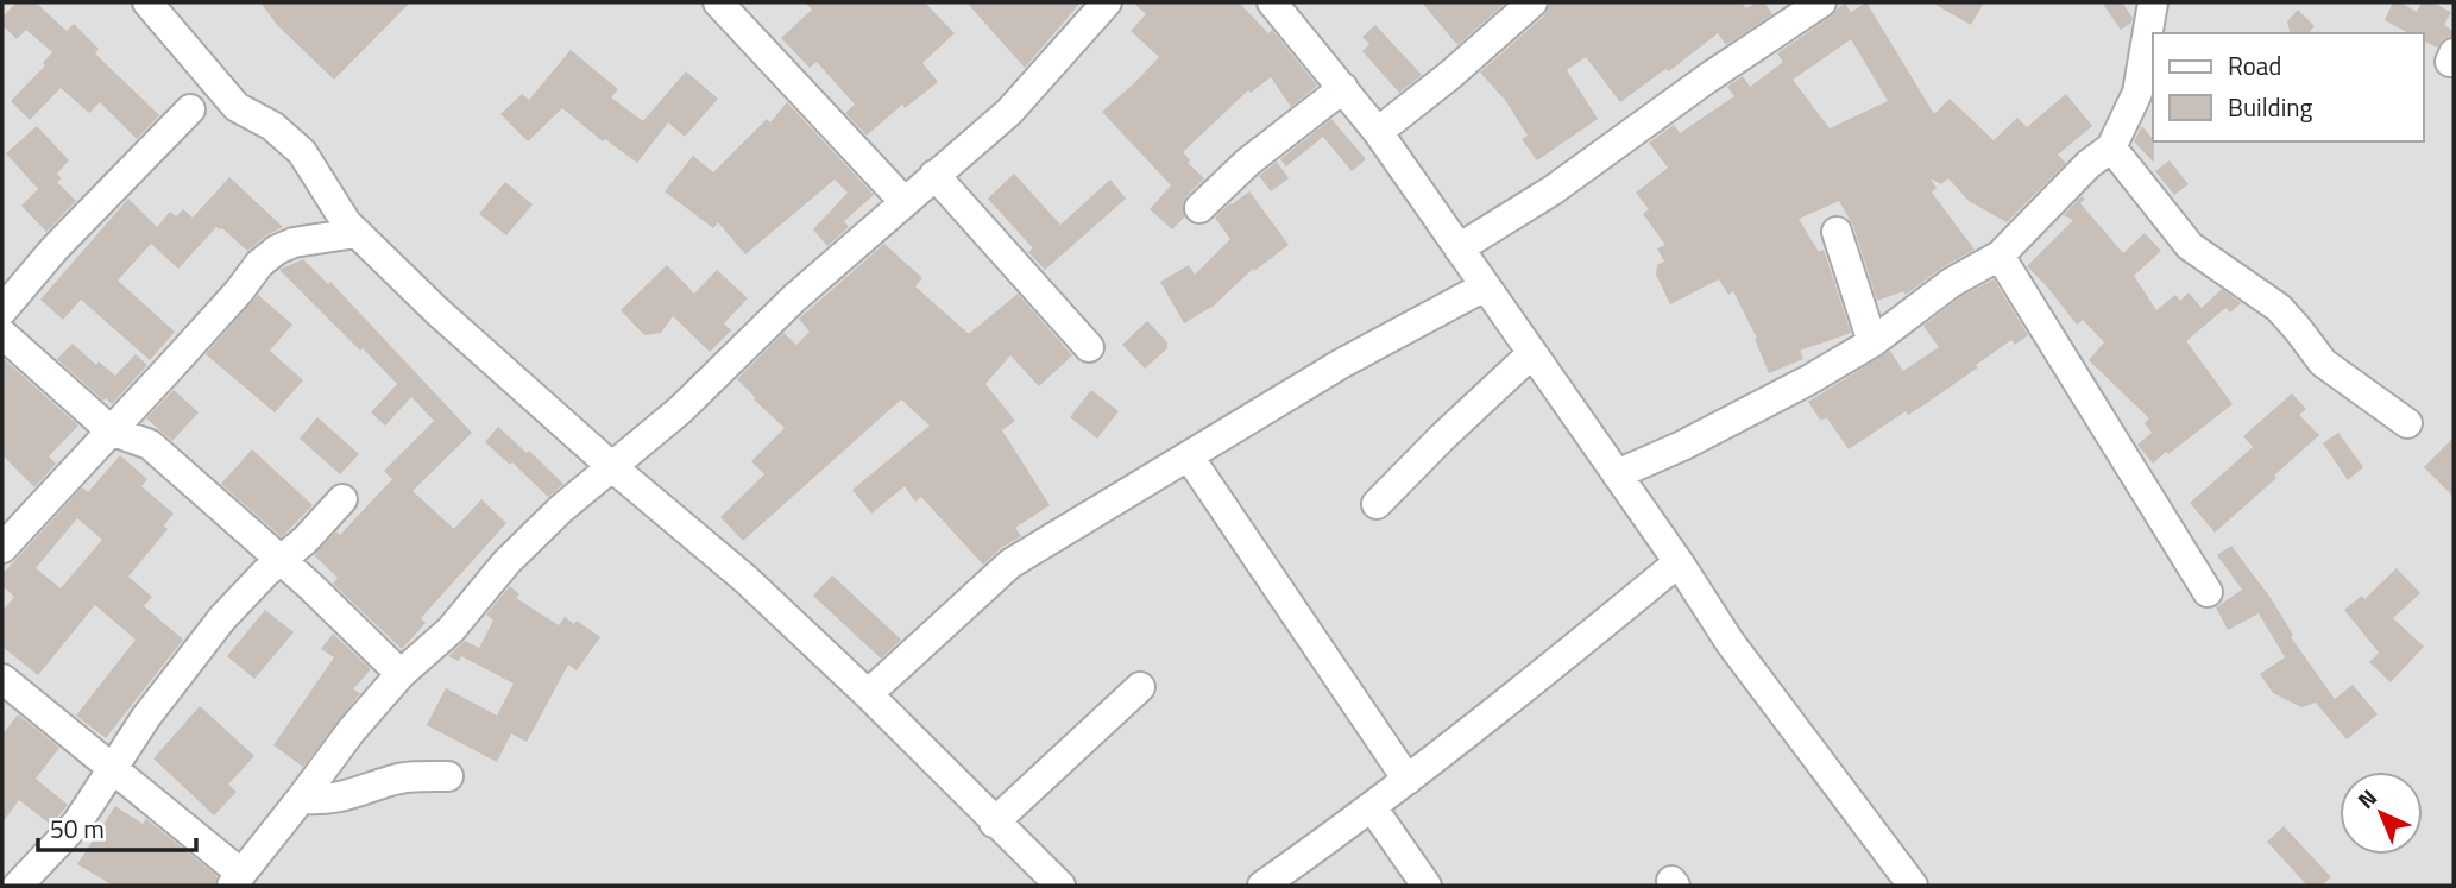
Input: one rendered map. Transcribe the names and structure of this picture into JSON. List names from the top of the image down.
{
  "legend": ["Road", "Building"],
  "scale_bar": "50 m",
  "north": "top left"
}
